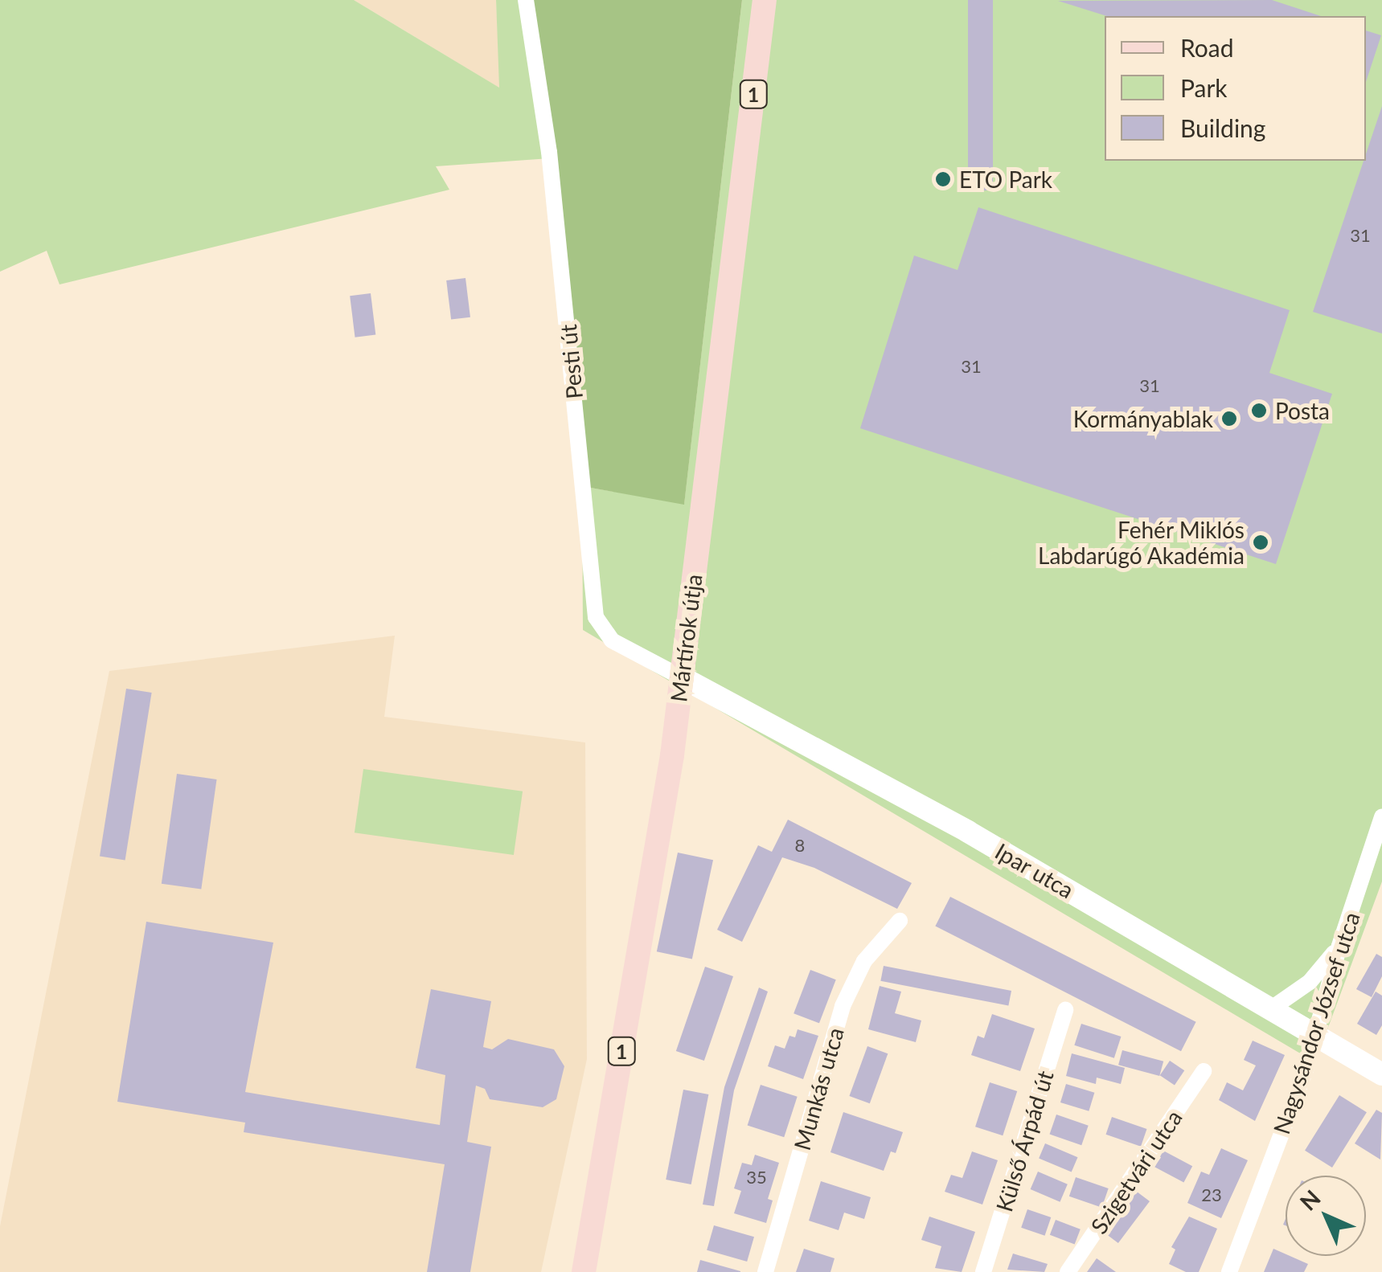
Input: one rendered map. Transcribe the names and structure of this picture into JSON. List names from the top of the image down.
{
  "streets": {
    "main road": ["1", "Mártírok útja"],
    "street": [
      "Pesti út",
      "Ipar utca",
      "Nagysándor József utca",
      "Munkás utca",
      "Külső Árpád út",
      "Szigetvári utca"
    ]
  },
  "crossings": [
    ["Pesti út", "Mártírok útja"],
    ["Pesti út", "Ipar utca"],
    ["Mártírok útja", "Ipar utca"],
    ["Ipar utca", "Nagysándor József utca"]
  ],
  "places": [
    "ETO Park",
    "Posta",
    "Kormányablak",
    "Fehér Miklós Labdarúgó Akadémia"
  ],
  "house_numbers": [
    "31",
    "31",
    "31",
    "8",
    "35",
    "23"
  ],
  "legend": ["Road", "Park", "Building"],
  "north": "top left"
}
